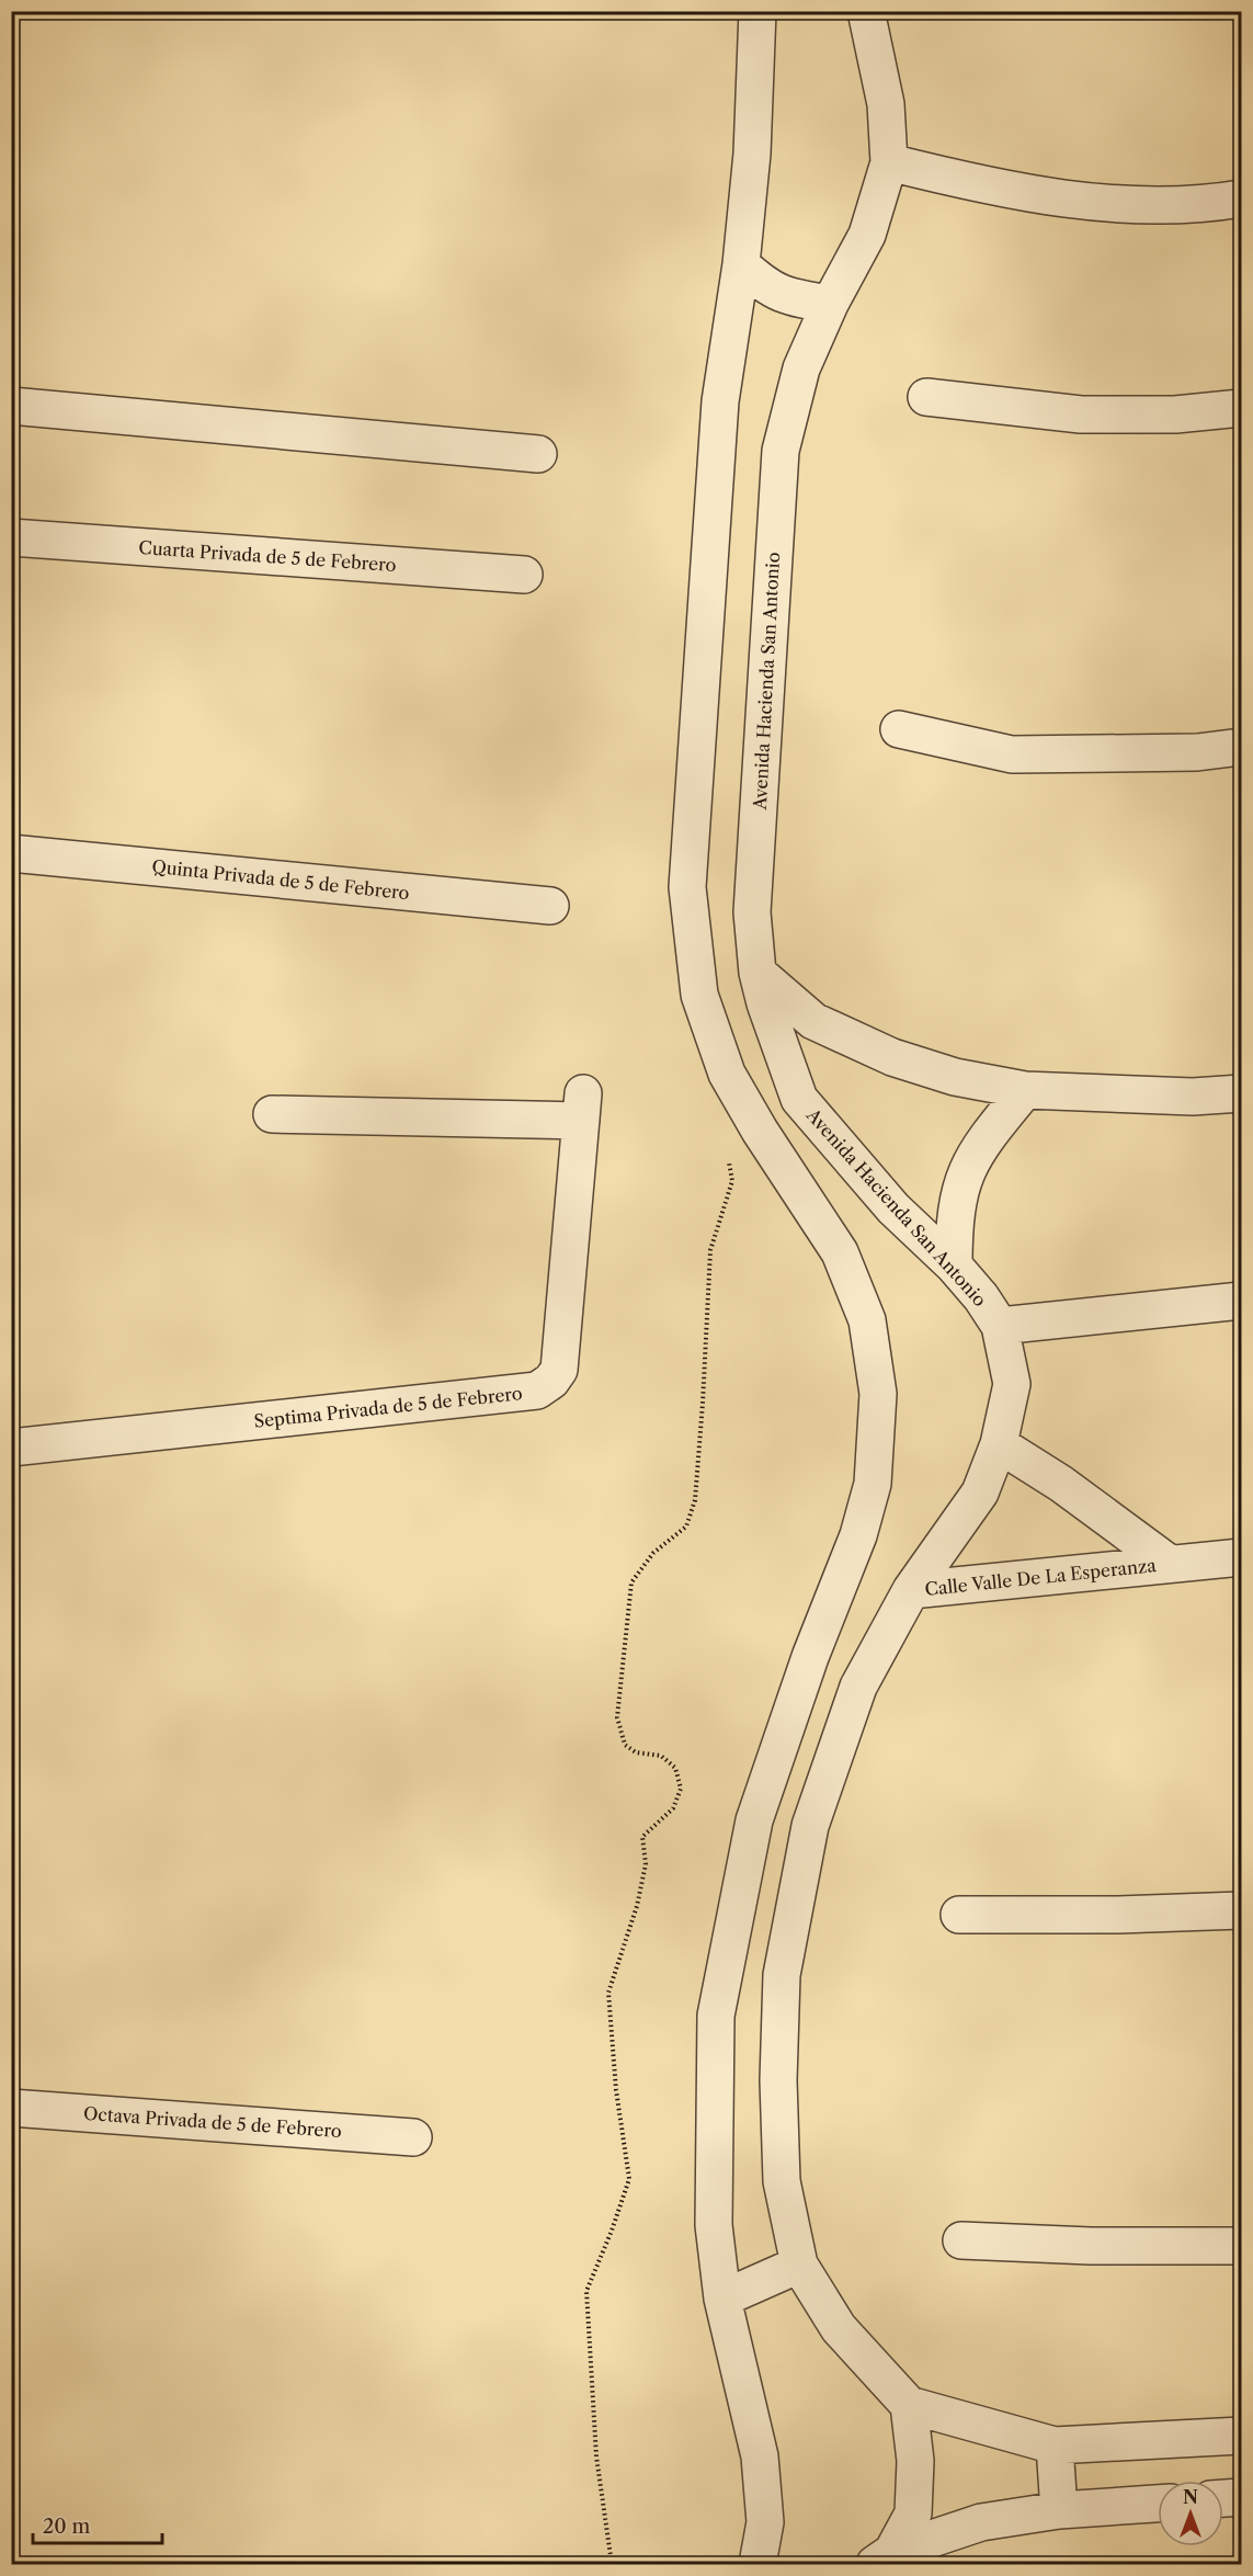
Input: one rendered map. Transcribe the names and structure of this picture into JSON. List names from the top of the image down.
{
  "streets": {
    "street": [
      "Cuarta Privada de 5 de Febrero",
      "Avenida Hacienda San Antonio",
      "Quinta Privada de 5 de Febrero",
      "Septima Privada de 5 de Febrero",
      "Calle Valle De La Esperanza",
      "Octava Privada de 5 de Febrero"
    ]
  },
  "crossings": [
    ["Avenida Hacienda San Antonio", "Calle Valle De La Esperanza"]
  ],
  "scale_bar": "20 m",
  "north": "top"
}
